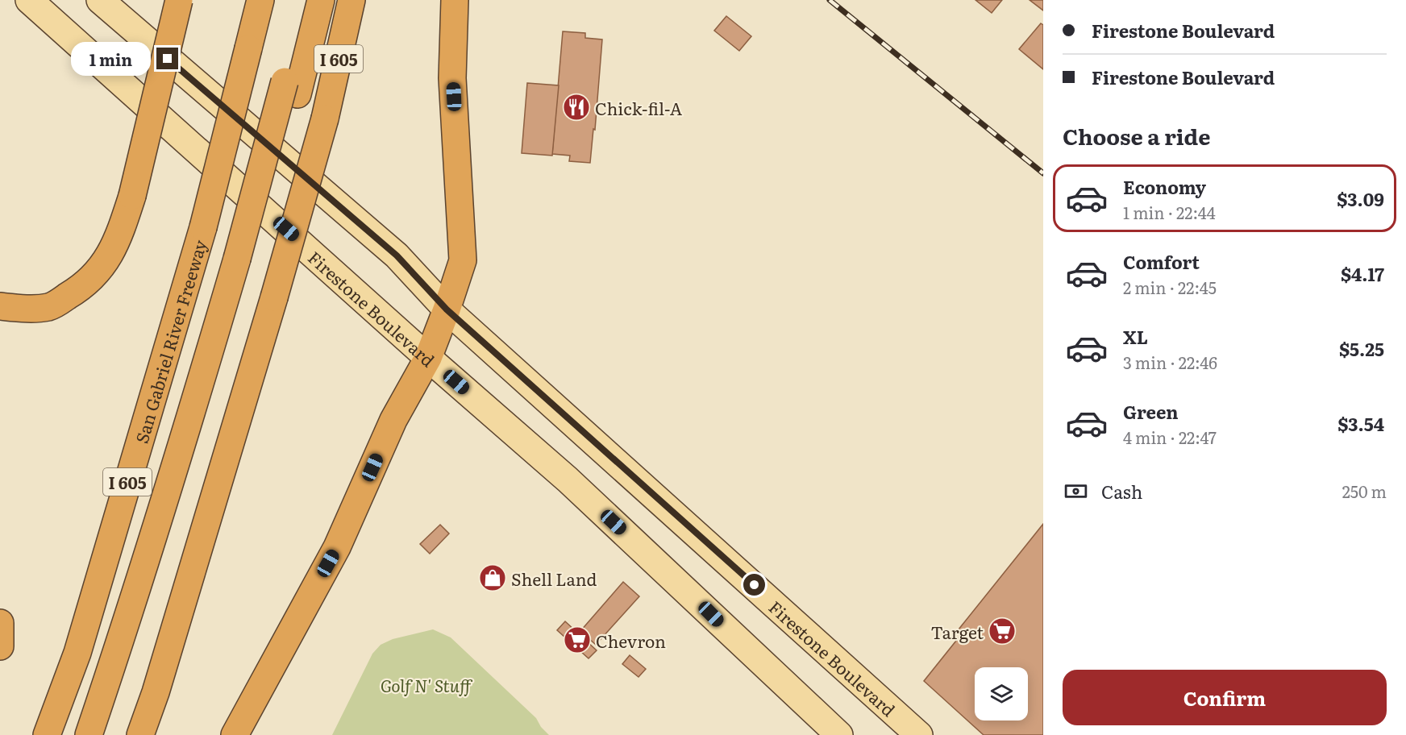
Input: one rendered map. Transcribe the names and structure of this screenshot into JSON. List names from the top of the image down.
{
  "streets": {
    "highway": ["I 605", "San Gabriel River Freeway"],
    "main road": ["Firestone Boulevard"]
  },
  "parks": ["Golf N' Stuff"],
  "places": {
    "restaurant": ["Chick-fil-A"],
    "shop": ["Shell Land"],
    "supermarket": ["Target", "Chevron"]
  },
  "page": {
    "banner": ["Firestone Boulevard", "Firestone Boulevard"],
    "bubble": "1 min",
    "heading": "Choose a ride",
    "list": [
      {
        "name": "Economy",
        "note": "1 min · 22:44",
        "value": "$3.09"
      },
      {
        "name": "Comfort",
        "note": "2 min · 22:45",
        "value": "$4.17"
      },
      {
        "name": "XL",
        "note": "3 min · 22:46",
        "value": "$5.25"
      },
      {
        "name": "Green",
        "note": "4 min · 22:47",
        "value": "$3.54"
      }
    ],
    "pay": ["Cash", "250 m"],
    "buttons": "Confirm"
  }
}
